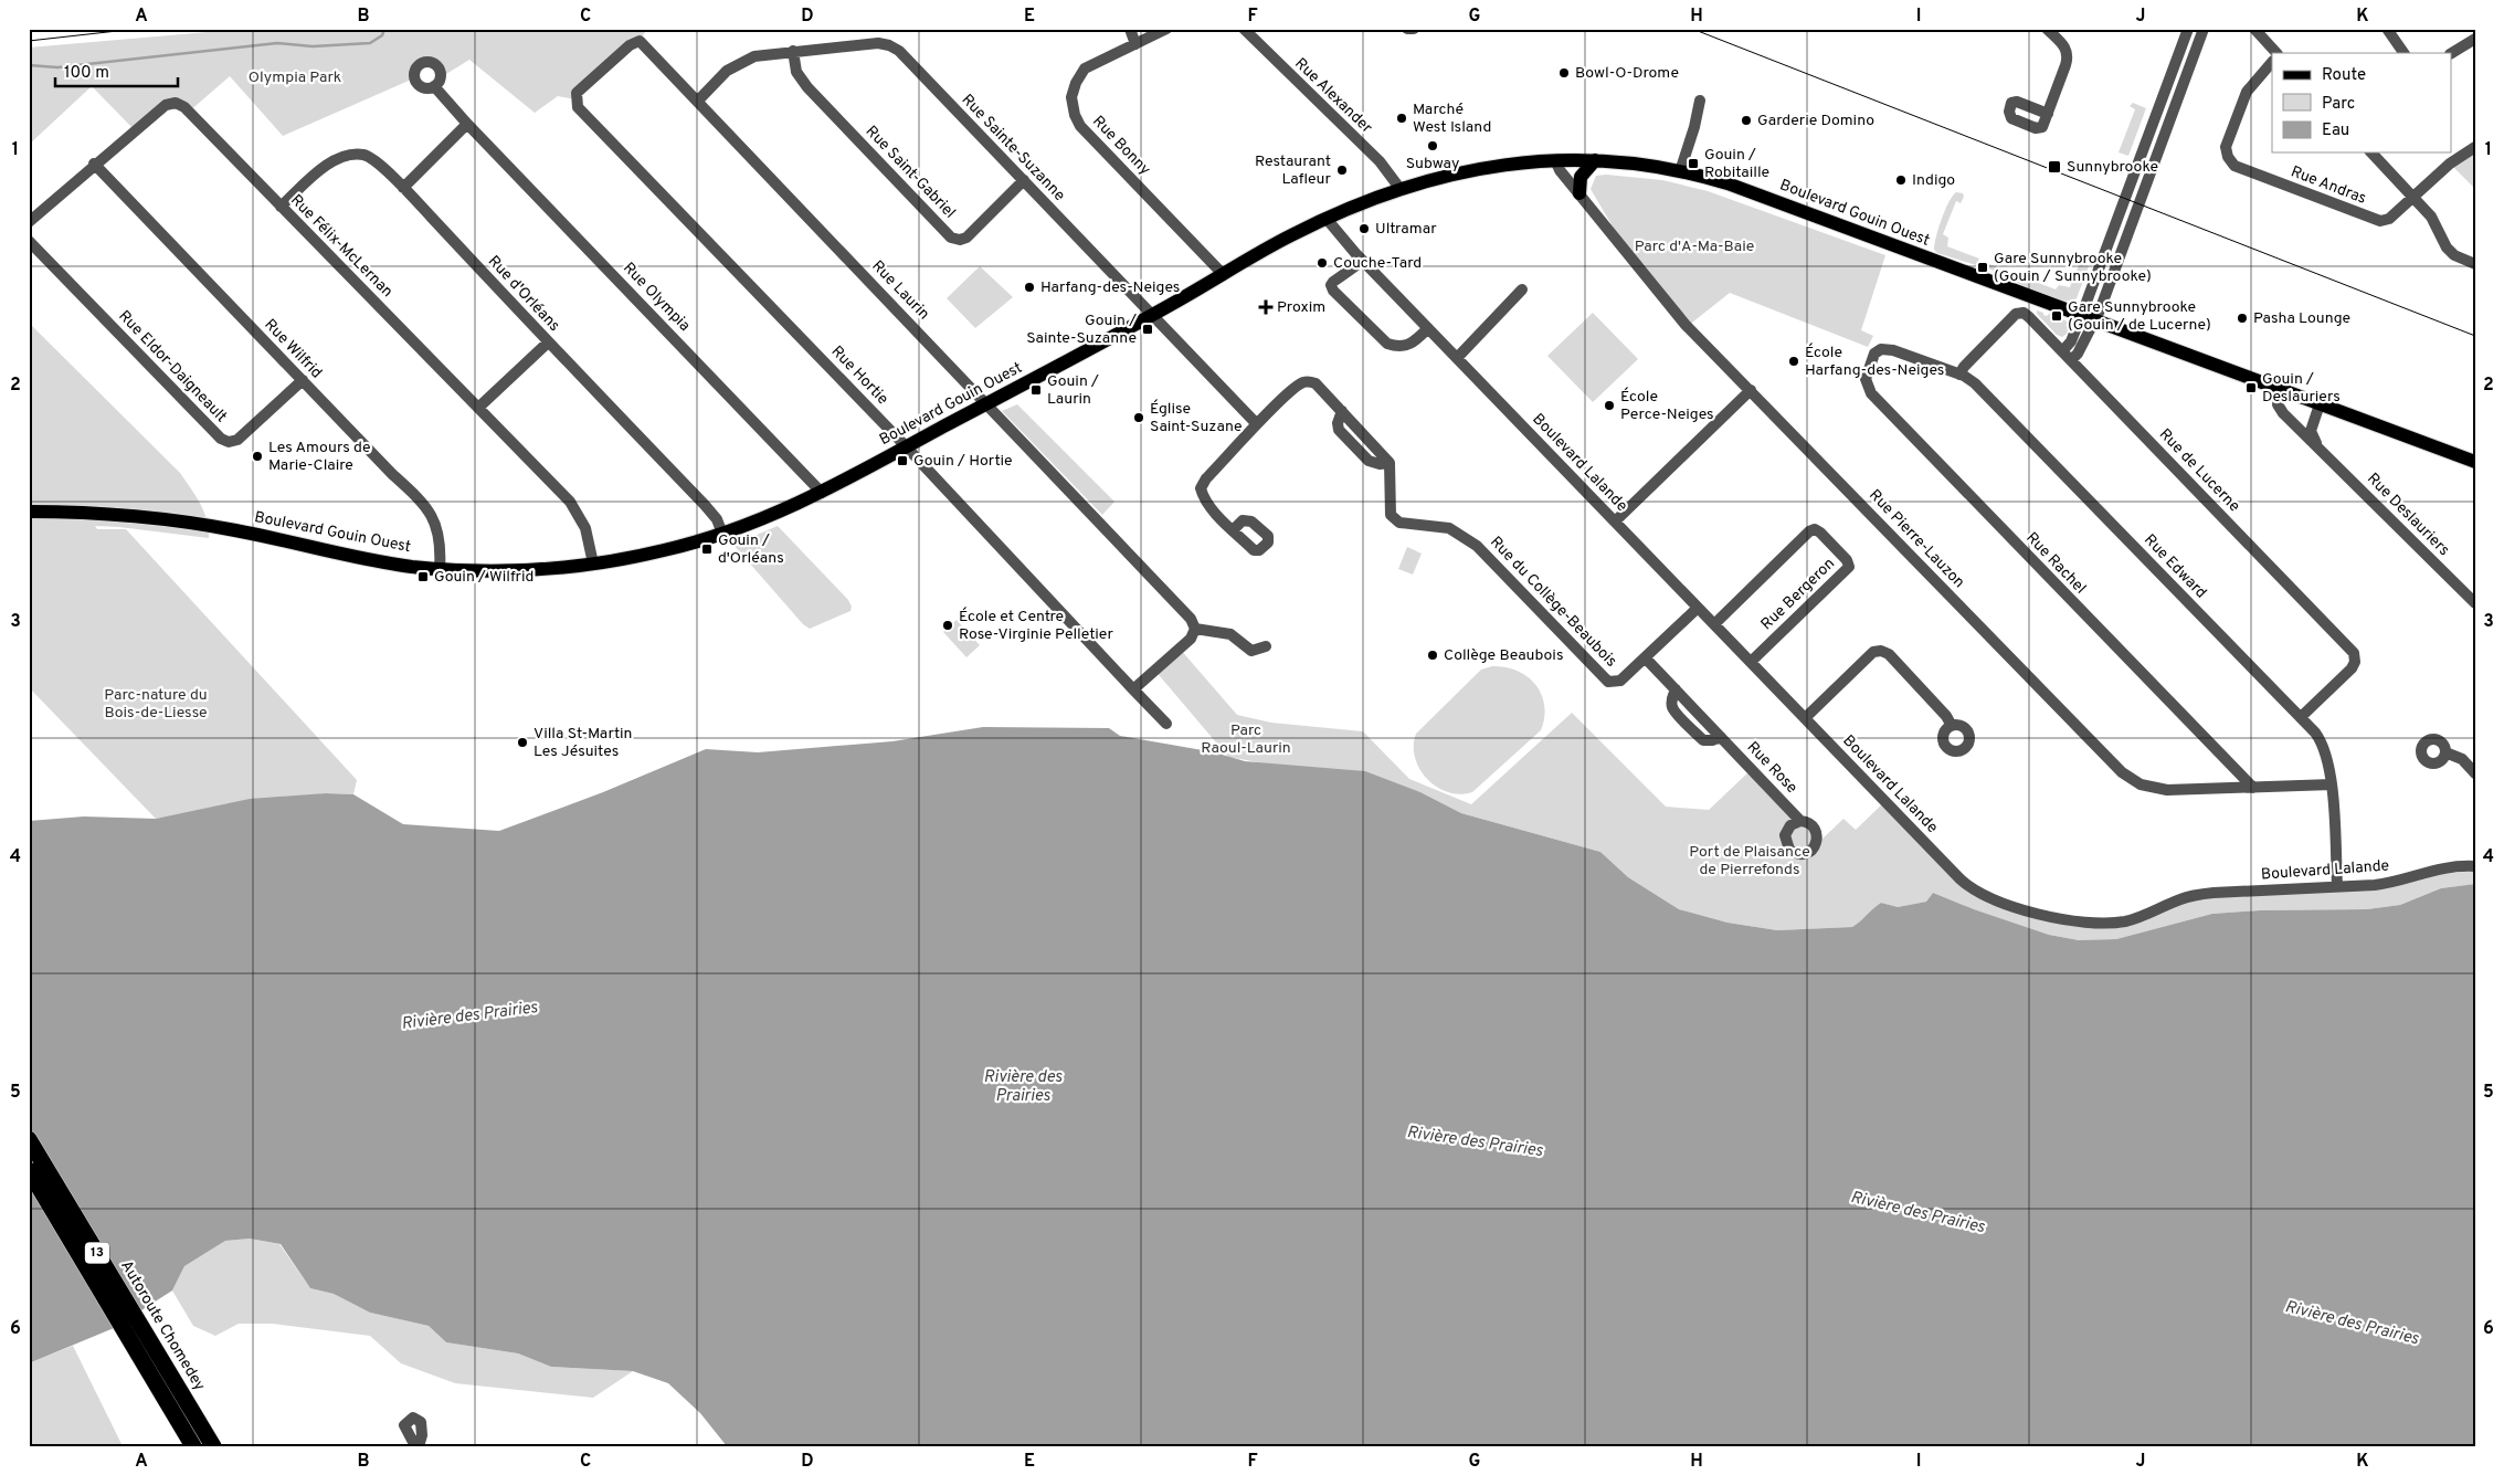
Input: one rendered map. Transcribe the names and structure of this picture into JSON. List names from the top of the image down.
{
  "streets": {
    "highway": ["13", "Autoroute Chomedey"],
    "main road": ["Boulevard Gouin Ouest"],
    "street": [
      "Rue Alexander",
      "Rue Bonny",
      "Rue Sainte-Suzanne",
      "Rue Saint-Gabriel",
      "Rue Andras",
      "Rue Félix-McLernan",
      "Rue Laurin",
      "Rue d'Orléans",
      "Rue Olympia",
      "Rue Wilfrid",
      "Rue Eldor-Daigneault",
      "Rue Hortie",
      "Boulevard Lalande",
      "Rue de Lucerne",
      "Rue Deslauriers",
      "Rue Pierre-Lauzon",
      "Rue Rachel",
      "Rue Edward",
      "Rue Bergeron",
      "Rue du Collège-Beaubois",
      "Rue Rose"
    ]
  },
  "crossings": [
    ["Rue Alexander", "Boulevard Gouin Ouest"],
    ["Rue Bonny", "Boulevard Gouin Ouest"],
    ["Rue Sainte-Suzanne", "Rue Saint-Gabriel"],
    ["Rue Sainte-Suzanne", "Boulevard Gouin Ouest"],
    ["Rue Sainte-Suzanne", "Rue Laurin"],
    ["Rue Sainte-Suzanne", "Rue du Collège-Beaubois"],
    ["Boulevard Gouin Ouest", "Rue Félix-McLernan"],
    ["Boulevard Gouin Ouest", "Rue Laurin"],
    ["Boulevard Gouin Ouest", "Rue d'Orléans"],
    ["Boulevard Gouin Ouest", "Rue Olympia"],
    ["Boulevard Gouin Ouest", "Rue Wilfrid"],
    ["Boulevard Gouin Ouest", "Rue Hortie"],
    ["Boulevard Gouin Ouest", "Boulevard Lalande"],
    ["Boulevard Gouin Ouest", "Rue Deslauriers"],
    ["Boulevard Gouin Ouest", "Rue Pierre-Lauzon"],
    ["Rue Félix-McLernan", "Rue d'Orléans"],
    ["Rue Félix-McLernan", "Rue Wilfrid"],
    ["Rue Laurin", "Rue Hortie"],
    ["Rue Wilfrid", "Rue Eldor-Daigneault"],
    ["Boulevard Lalande", "Rue Edward"],
    ["Boulevard Lalande", "Rue Bergeron"],
    ["Rue de Lucerne", "Rue Edward"],
    ["Rue Pierre-Lauzon", "Rue Rachel"],
    ["Rue Pierre-Lauzon", "Rue Edward"],
    ["Rue Rachel", "Rue Edward"],
    ["Rue du Collège-Beaubois", "Rue Rose"]
  ],
  "water": ["Rivière des Prairies"],
  "parks": [
    "Olympia Park",
    "Parc d'A-Ma-Baie",
    "Parc-nature du Bois-de-Liesse",
    "Parc Raoul-Laurin",
    "Port de Plaisance de Pierrefonds"
  ],
  "places": {
    "other": [
      "Bowl-O-Drome",
      "Marché West Island",
      "Garderie Domino",
      "Subway",
      "Restaurant Lafleur",
      "Indigo",
      "Ultramar",
      "Couche-Tard",
      "Harfang-des-Neiges",
      "Pasha Lounge",
      "École Harfang-des-Neiges",
      "École Perce-Neiges",
      "Église Saint-Suzane",
      "Les Amours de Marie-Claire",
      "École et Centre Rose-Virginie Pelletier",
      "Collège Beaubois",
      "Villa St-Martin Les Jésuites"
    ],
    "transit": [
      "Gouin / Robitaille",
      "Sunnybrooke",
      "Gare Sunnybrooke (Gouin / Sunnybrooke)",
      "Gare Sunnybrooke (Gouin / de Lucerne)",
      "Gouin / Sainte-Suzanne",
      "Gouin / Deslauriers",
      "Gouin / Laurin",
      "Gouin / Hortie",
      "Gouin / d'Orléans",
      "Gouin / Wilfrid"
    ],
    "health": ["Proxim"]
  },
  "legend": ["Route", "Parc", "Eau"],
  "scale_bar": "100 m",
  "grid": {
    "columns": [
      "A",
      "B",
      "C",
      "D",
      "E",
      "F",
      "G",
      "H",
      "I",
      "J",
      "K"
    ],
    "rows": [
      "1",
      "2",
      "3",
      "4",
      "5",
      "6"
    ]
  }
}
